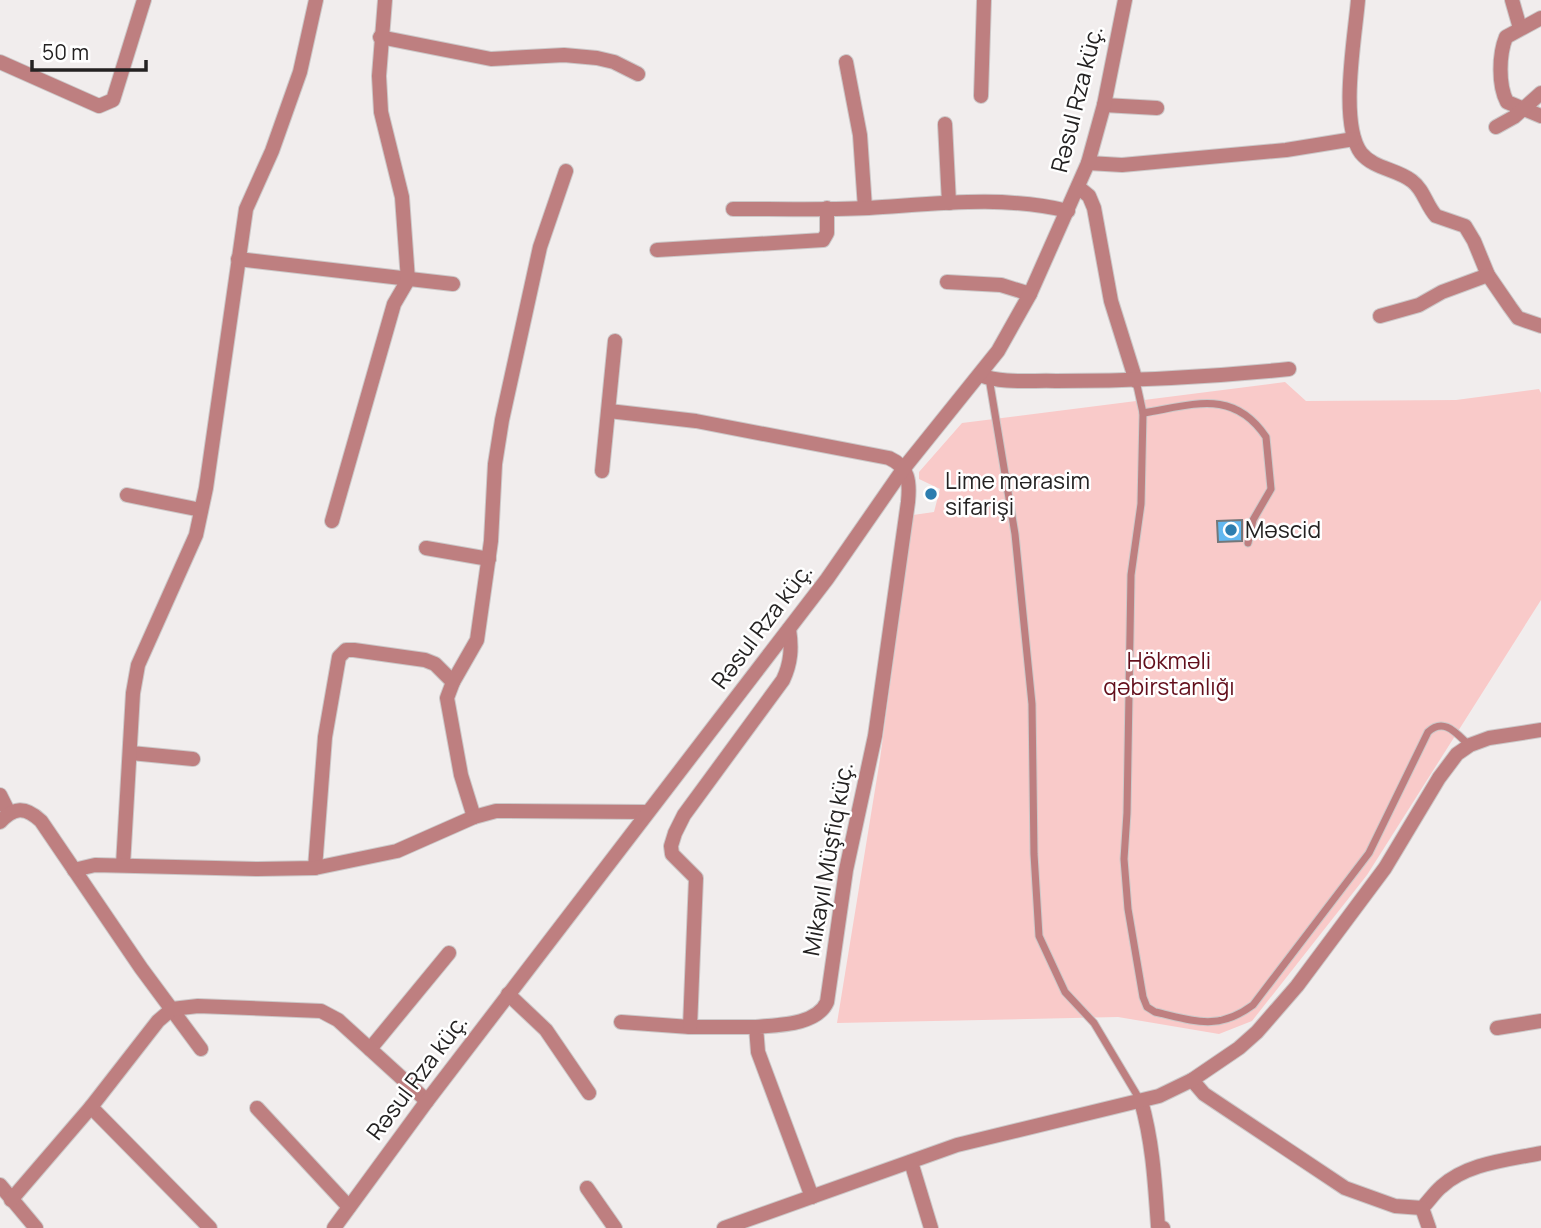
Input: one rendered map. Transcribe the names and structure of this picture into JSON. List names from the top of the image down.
{
  "streets": {
    "street": ["Rəsul Rza küç.", "Mikayıl Müşfiq küç."]
  },
  "crossings": [
    ["Rəsul Rza küç.", "Mikayıl Müşfiq küç."]
  ],
  "parks": ["Hökməli qəbirstanlığı"],
  "places": ["Lime mərasim sifarişi", "Məscid"],
  "scale_bar": "50 m"
}
